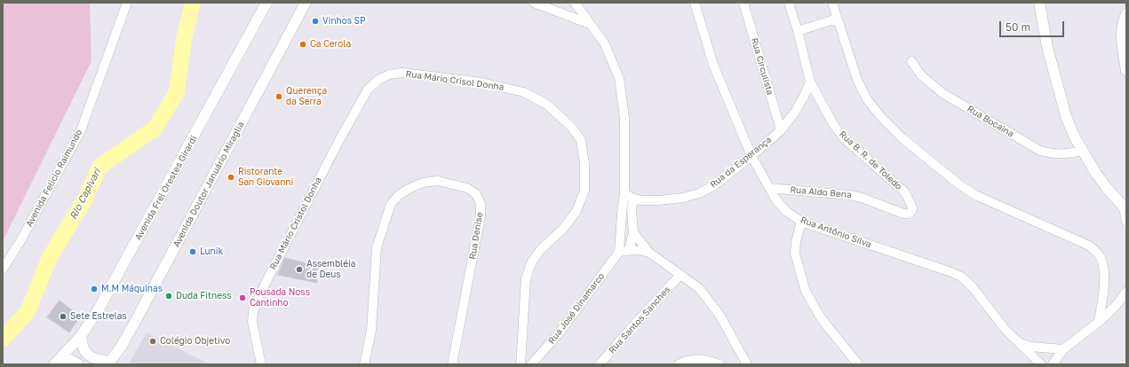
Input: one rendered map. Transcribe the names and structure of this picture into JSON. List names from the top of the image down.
{
  "streets": {
    "main road": ["Avenida Doutor Januário Miraglia", "Avenida Frei Orestes Girardi"],
    "street": [
      "Rua Circulista",
      "Rua Mário Crisol Donha",
      "Rua Bocaina",
      "Rua B. R. de Toledo",
      "Rua da Esperança",
      "Avenida Felicio Raimundo",
      "Rua Aldo Bena",
      "Rua Mário Cristol Donha",
      "Rua Antônio Silva",
      "Rua Denise",
      "Rua José Dinamarco",
      "Rua Santos Sanches"
    ]
  },
  "crossings": [
    ["Rua Circulista", "Rua da Esperança"],
    ["Rua Mário Crisol Donha", "Rua Mário Cristol Donha"],
    ["Rua B. R. de Toledo", "Rua da Esperança"],
    ["Rua B. R. de Toledo", "Rua Aldo Bena"],
    ["Rua da Esperança", "Rua Antônio Silva"],
    ["Rua Aldo Bena", "Rua Antônio Silva"]
  ],
  "water": ["Rio Capivari"],
  "places": [
    "Vinhos SP",
    "Ca Cerola",
    "Querença da Serra",
    "Ristorante San Giovanni",
    "Lunik",
    "Assembléia de Deus",
    "M.M Máquinas",
    "Duda Fitness",
    "Pousada Noss Cantinho",
    "Sete Estrelas",
    "Colégio Objetivo"
  ],
  "scale_bar": "50 m"
}
